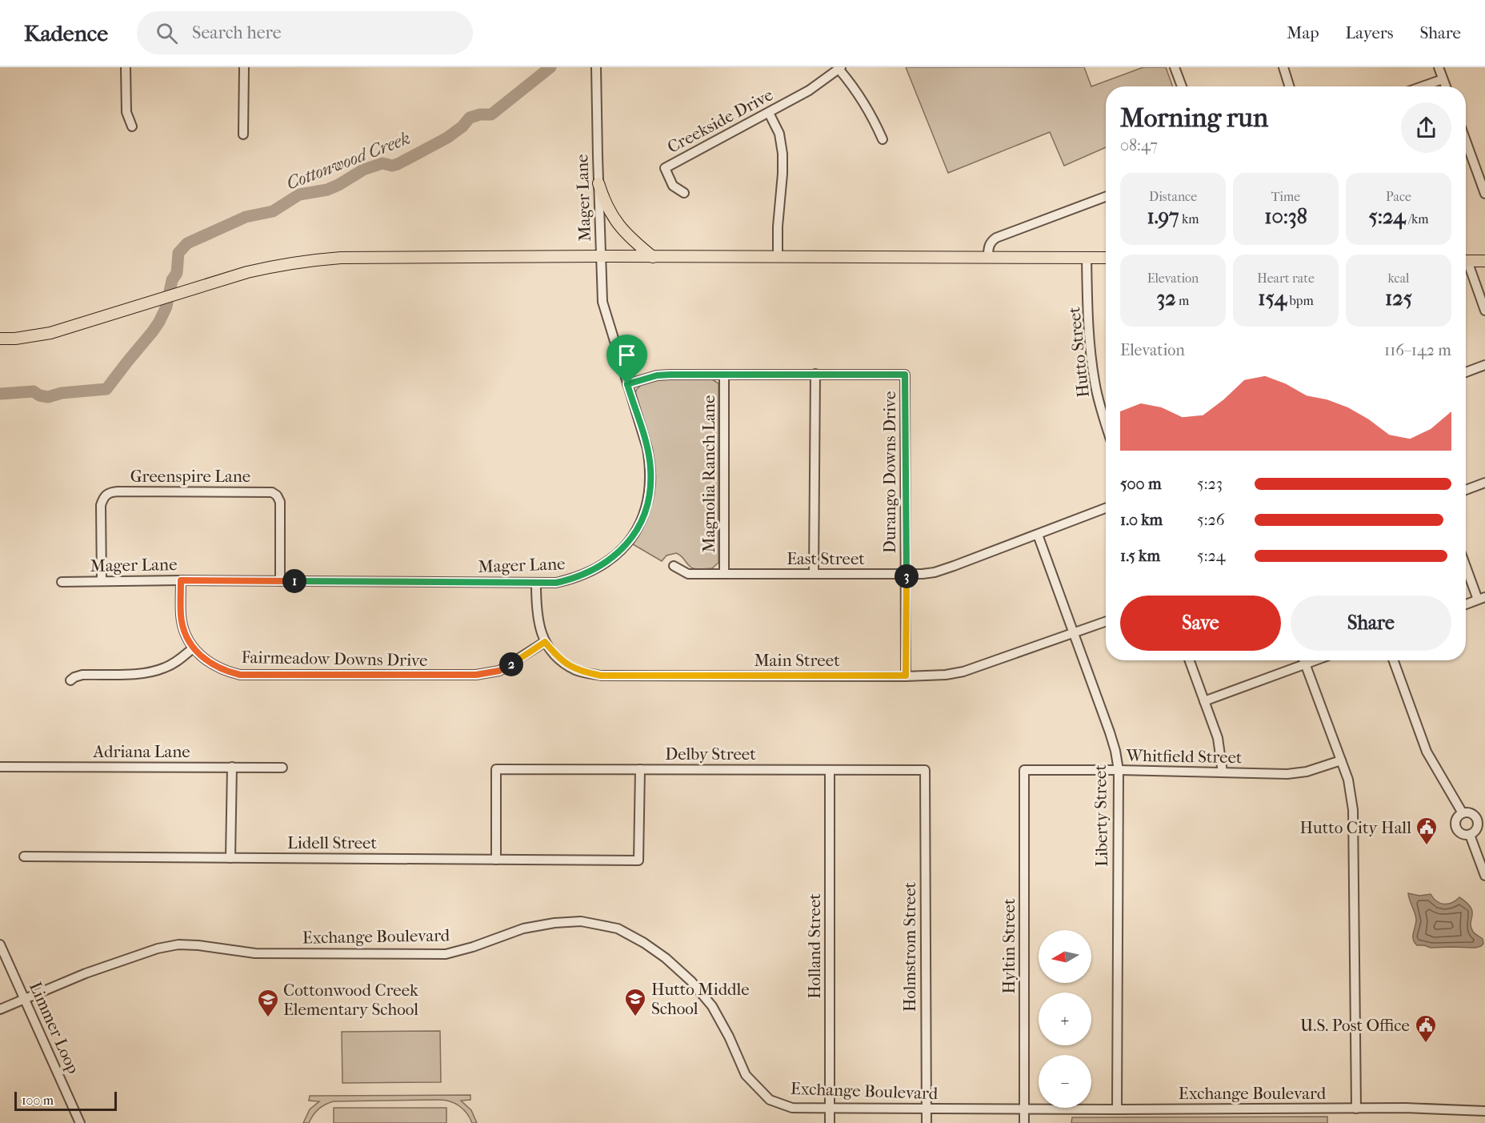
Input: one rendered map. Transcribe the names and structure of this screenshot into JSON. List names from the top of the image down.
{
  "streets": {
    "street": [
      "Creekside Drive",
      "Mager Lane",
      "Hutto Street",
      "Durango Downs Drive",
      "Magnolia Ranch Lane",
      "Greenspire Lane",
      "East Street",
      "Fairmeadow Downs Drive",
      "Main Street",
      "Adriana Lane",
      "Delby Street",
      "Whitfield Street",
      "Liberty Street",
      "Lidell Street",
      "Exchange Boulevard",
      "Holland Street",
      "Hyltin Street",
      "Holmstrom Street",
      "Limmer Loop"
    ]
  },
  "crossings": [
    ["Mager Lane", "Durango Downs Drive"],
    ["Mager Lane", "Greenspire Lane"],
    ["Mager Lane", "Fairmeadow Downs Drive"],
    ["Mager Lane", "Main Street"],
    ["Durango Downs Drive", "Magnolia Ranch Lane"],
    ["Durango Downs Drive", "East Street"],
    ["Durango Downs Drive", "Main Street"],
    ["Magnolia Ranch Lane", "East Street"],
    ["East Street", "Liberty Street"],
    ["Fairmeadow Downs Drive", "Main Street"],
    ["Main Street", "Liberty Street"],
    ["Delby Street", "Lidell Street"],
    ["Delby Street", "Holland Street"],
    ["Delby Street", "Holmstrom Street"],
    ["Whitfield Street", "Liberty Street"],
    ["Whitfield Street", "Hyltin Street"],
    ["Liberty Street", "Exchange Boulevard"],
    ["Exchange Boulevard", "Holland Street"],
    ["Exchange Boulevard", "Hyltin Street"],
    ["Exchange Boulevard", "Holmstrom Street"],
    ["Exchange Boulevard", "Limmer Loop"]
  ],
  "water": ["Cottonwood Creek"],
  "places": {
    "public building": ["Hutto City Hall", "U.S. Post Office"],
    "school or university": ["Hutto Middle School", "Cottonwood Creek Elementary School"]
  },
  "scale_bar": "100 m",
  "north": "left",
  "page": {
    "header": "Kadence",
    "search": "Search here",
    "nav": ["Map", "Layers", "Share"],
    "heading": ["Morning run", "08:47"],
    "stats": [
      ["Distance", "1.97 km"],
      ["Time", "10:38"],
      ["Pace", "5:24 /km"],
      ["Elevation", "32 m"],
      ["Heart rate", "154 bpm"],
      ["kcal", "125"]
    ],
    "chart": ["Elevation", "116–142 m"],
    "list": [
      {
        "name": "500 m",
        "note": "5:23"
      },
      {
        "name": "1.0 km",
        "note": "5:26"
      },
      {
        "name": "1.5 km",
        "note": "5:24"
      }
    ],
    "pins": ["3", "1", "2"],
    "buttons": ["Save", "Share"],
    "map_buttons": ["+", "−"],
    "scale": "100 m"
  }
}
